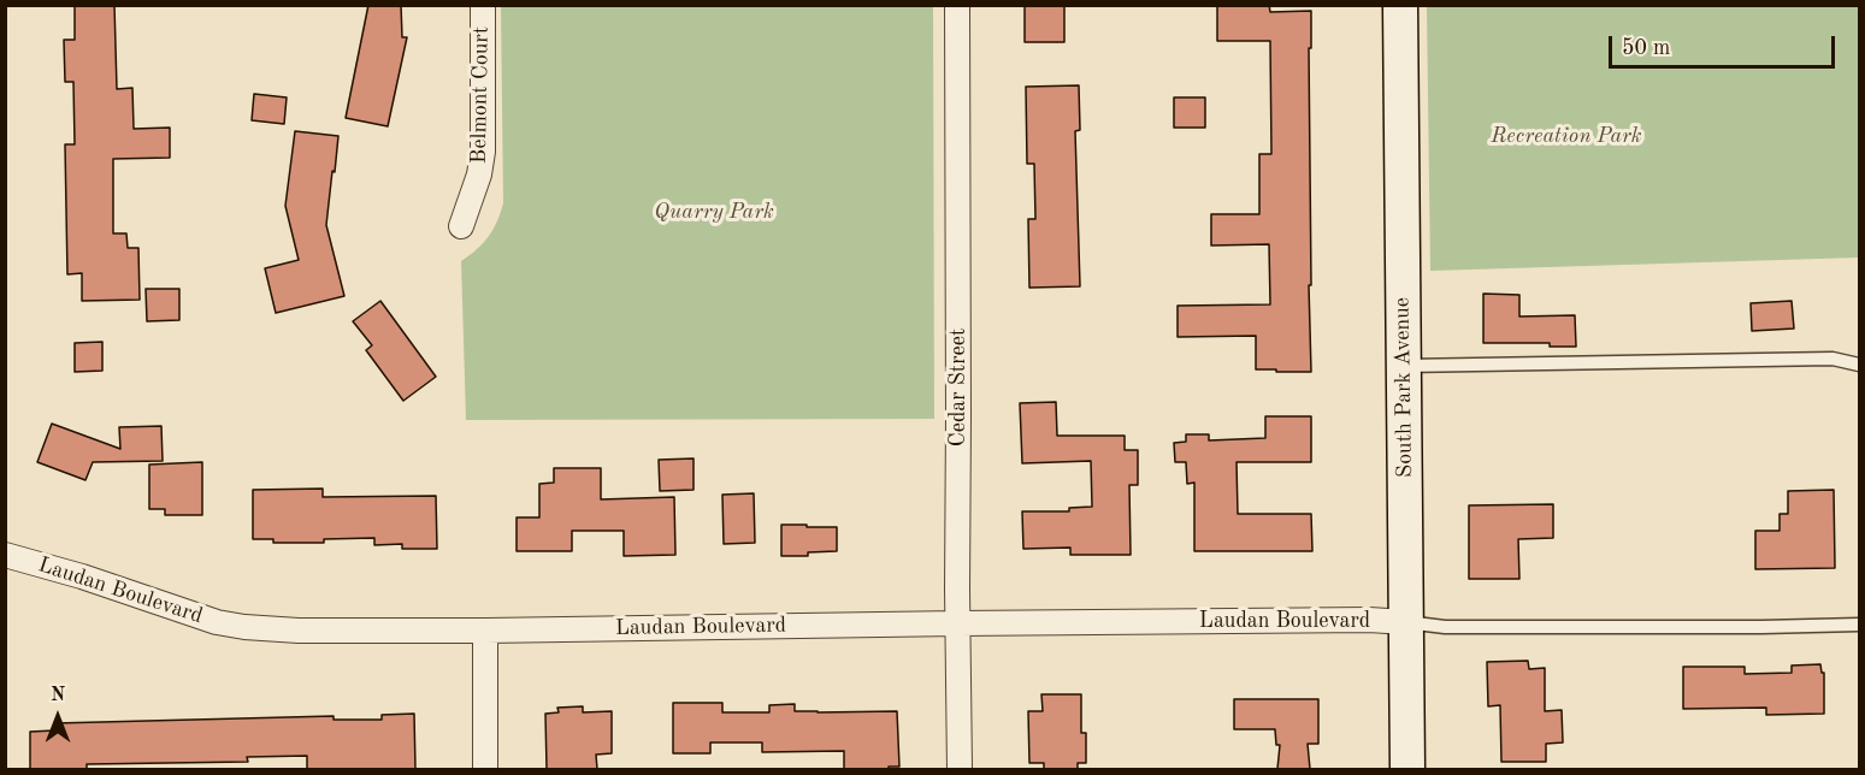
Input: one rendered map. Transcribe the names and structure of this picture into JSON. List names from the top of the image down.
{
  "streets": {
    "main road": ["South Park Avenue"],
    "street": ["Belmont Court", "Cedar Street", "Laudan Boulevard"]
  },
  "crossings": [
    ["Cedar Street", "Laudan Boulevard"],
    ["South Park Avenue", "Laudan Boulevard"]
  ],
  "parks": ["Recreation Park", "Quarry Park"],
  "scale_bar": "50 m",
  "north": "top"
}
